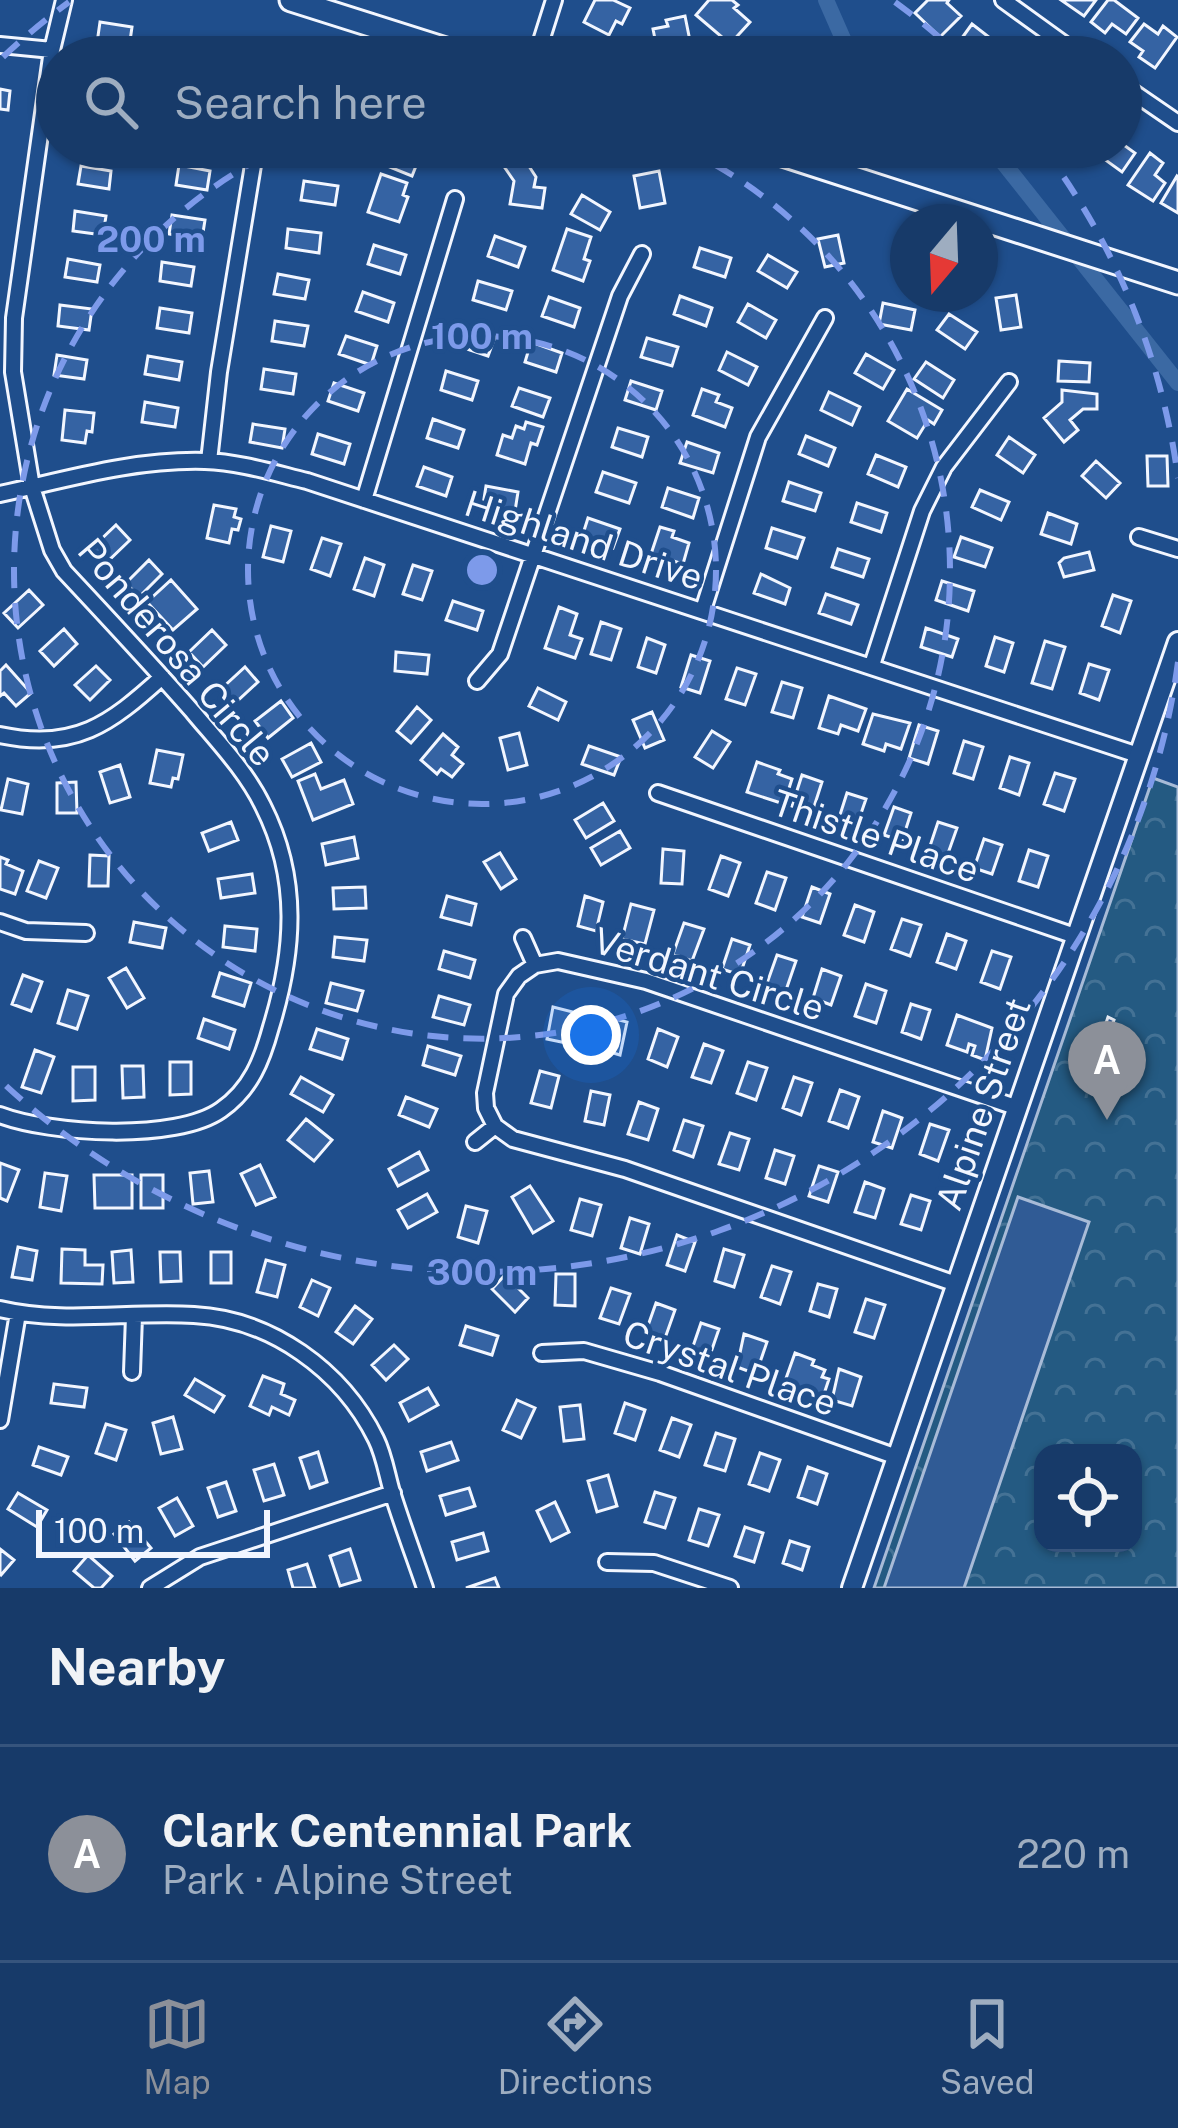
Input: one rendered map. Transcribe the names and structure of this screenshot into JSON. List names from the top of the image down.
{
  "streets": {
    "street": [
      "Highland Drive",
      "Ponderosa Circle",
      "Thistle Place",
      "Verdant Circle",
      "Alpine Street",
      "Crystal Place"
    ]
  },
  "crossings": [
    ["Highland Drive", "Ponderosa Circle"],
    ["Highland Drive", "Alpine Street"],
    ["Thistle Place", "Alpine Street"],
    ["Verdant Circle", "Alpine Street"],
    ["Alpine Street", "Crystal Place"]
  ],
  "scale_bar": "100 m",
  "north": "bottom",
  "page": {
    "search": "Search here",
    "pins": "A",
    "scale": "100 m",
    "heading": "Nearby",
    "list": [
      {
        "mark": "A",
        "name": "Clark Centennial Park",
        "note": "Park · Alpine Street",
        "value": "220 m"
      }
    ],
    "nav": ["Map", "Directions", "Saved"]
  },
  "rings": ["200 m", "100 m", "300 m"]
}
